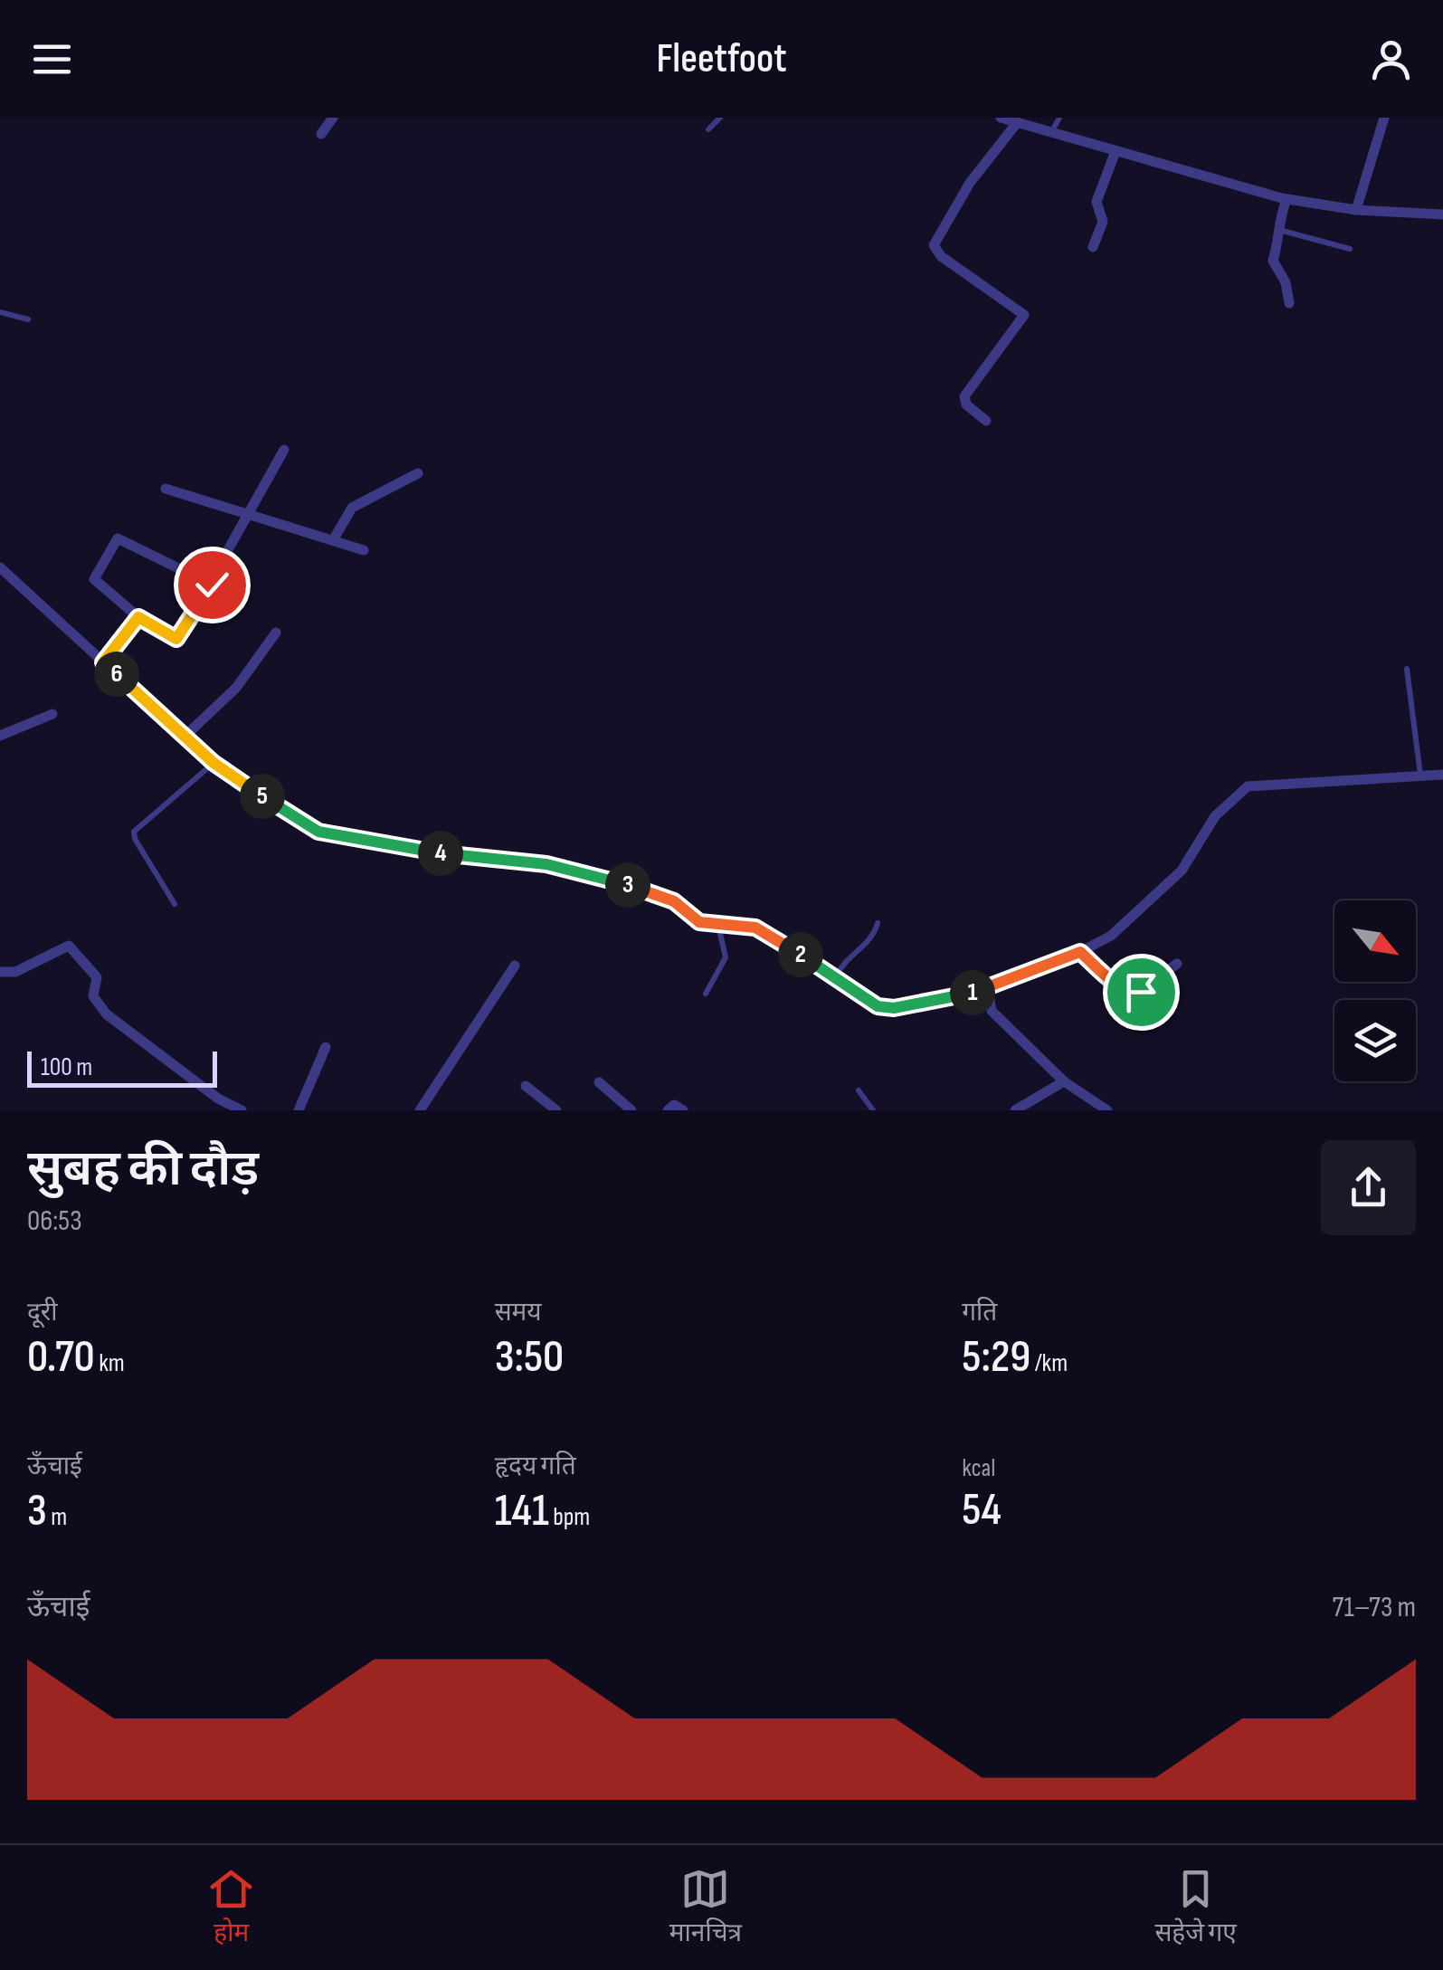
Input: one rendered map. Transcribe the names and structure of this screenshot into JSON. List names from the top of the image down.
{
  "scale_bar": "100 m",
  "north": "bottom right",
  "page": {
    "header": "Fleetfoot",
    "pins": [
      "6",
      "5",
      "4",
      "3",
      "2",
      "1"
    ],
    "scale": "100 m",
    "heading": ["सुबह की दौड़", "06:53"],
    "stats": [
      ["दूरी", "0.70 km"],
      ["समय", "3:50"],
      ["गति", "5:29 /km"],
      ["ऊँचाई", "3 m"],
      ["हृदय गति", "141 bpm"],
      ["kcal", "54"]
    ],
    "chart": ["ऊँचाई", "71–73 m"],
    "tabs": ["होम", "मानचित्र", "सहेजे गए"]
  }
}
